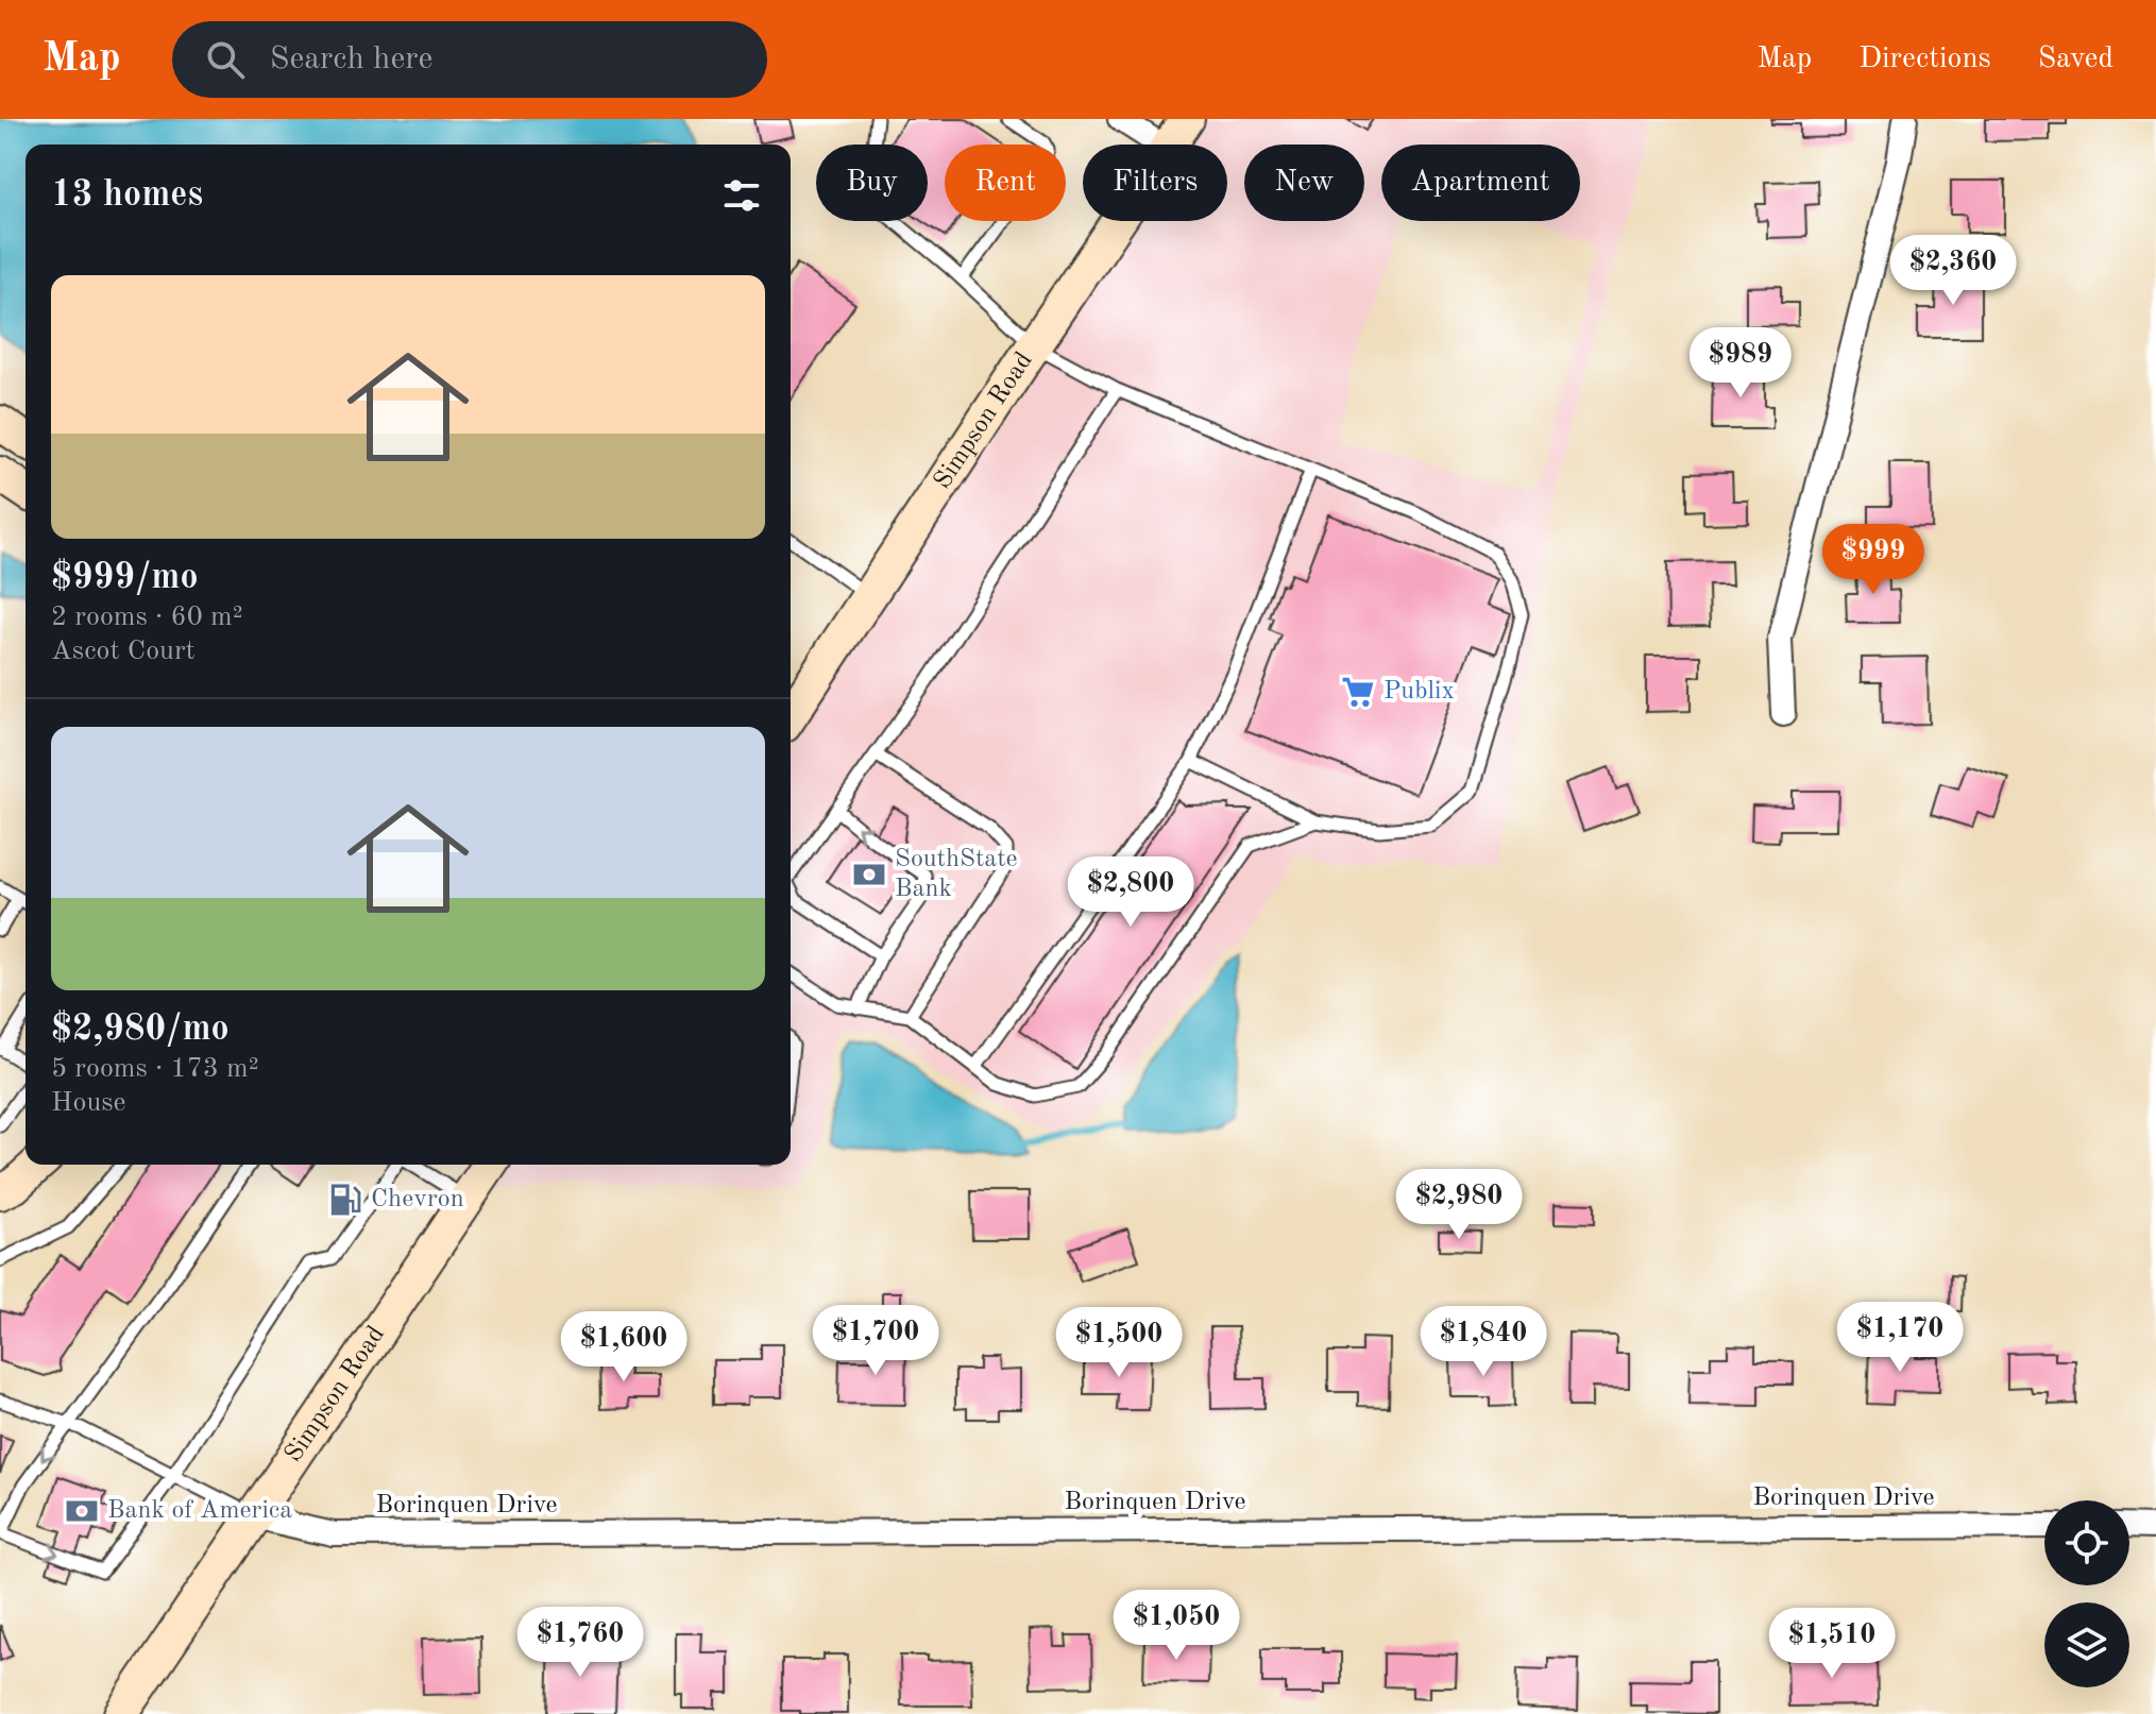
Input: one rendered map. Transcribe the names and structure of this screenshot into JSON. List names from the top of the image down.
{
  "streets": {
    "main road": ["Simpson Road"],
    "street": ["Borinquen Drive"]
  },
  "crossings": [
    ["Simpson Road", "Borinquen Drive"]
  ],
  "places": {
    "supermarket": ["Publix"],
    "bank": ["SouthState Bank", "Bank of America"],
    "fuel station": ["Chevron"]
  },
  "page": {
    "header": "Map",
    "search": "Search here",
    "nav": ["Map", "Directions", "Saved"],
    "chip": [
      "Buy",
      "Rent",
      "Filters",
      "New",
      "Apartment"
    ],
    "heading": "13 homes",
    "price": [
      "$2,360",
      "$989",
      "$999",
      "$2,800",
      "$2,980",
      "$1,170",
      "$1,700",
      "$1,840",
      "$1,500",
      "$1,600",
      "$1,050",
      "$1,760",
      "$1,510"
    ],
    "list": [
      {
        "name": "$999/mo",
        "note": "2 rooms · 60 m² · Ascot Court"
      },
      {
        "name": "$2,980/mo",
        "note": "5 rooms · 173 m² · House"
      }
    ]
  }
}
